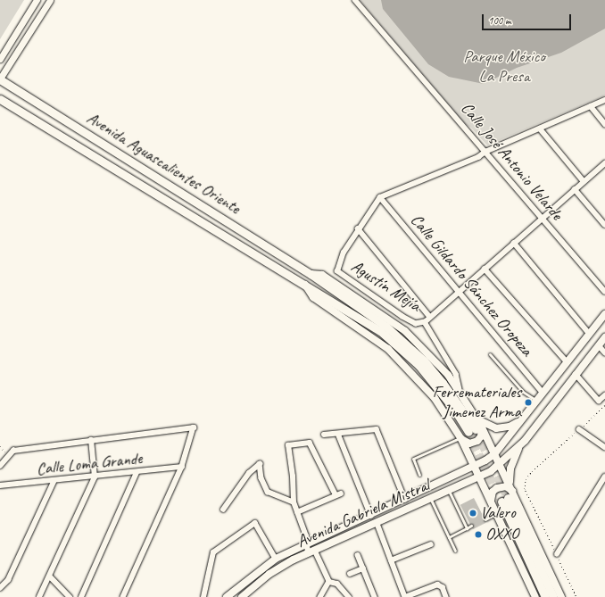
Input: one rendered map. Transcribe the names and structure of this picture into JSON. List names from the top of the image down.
{
  "streets": {
    "main road": ["Avenida Aguascalientes Oriente", "Avenida Gabriela Mistral"],
    "street": [
      "Calle José Antonio Velarde",
      "Calle Gildardo Sánchez Oropeza",
      "Agustín Mejía",
      "Calle Loma Grande"
    ]
  },
  "crossings": [
    ["Avenida Aguascalientes Oriente", "Agustín Mejía"],
    ["Avenida Aguascalientes Oriente", "Avenida Gabriela Mistral"]
  ],
  "parks": ["Parque México La Presa"],
  "places": ["Ferremateriales Jimenez Arma", "Valero", "OXXO"],
  "scale_bar": "100 m"
}
